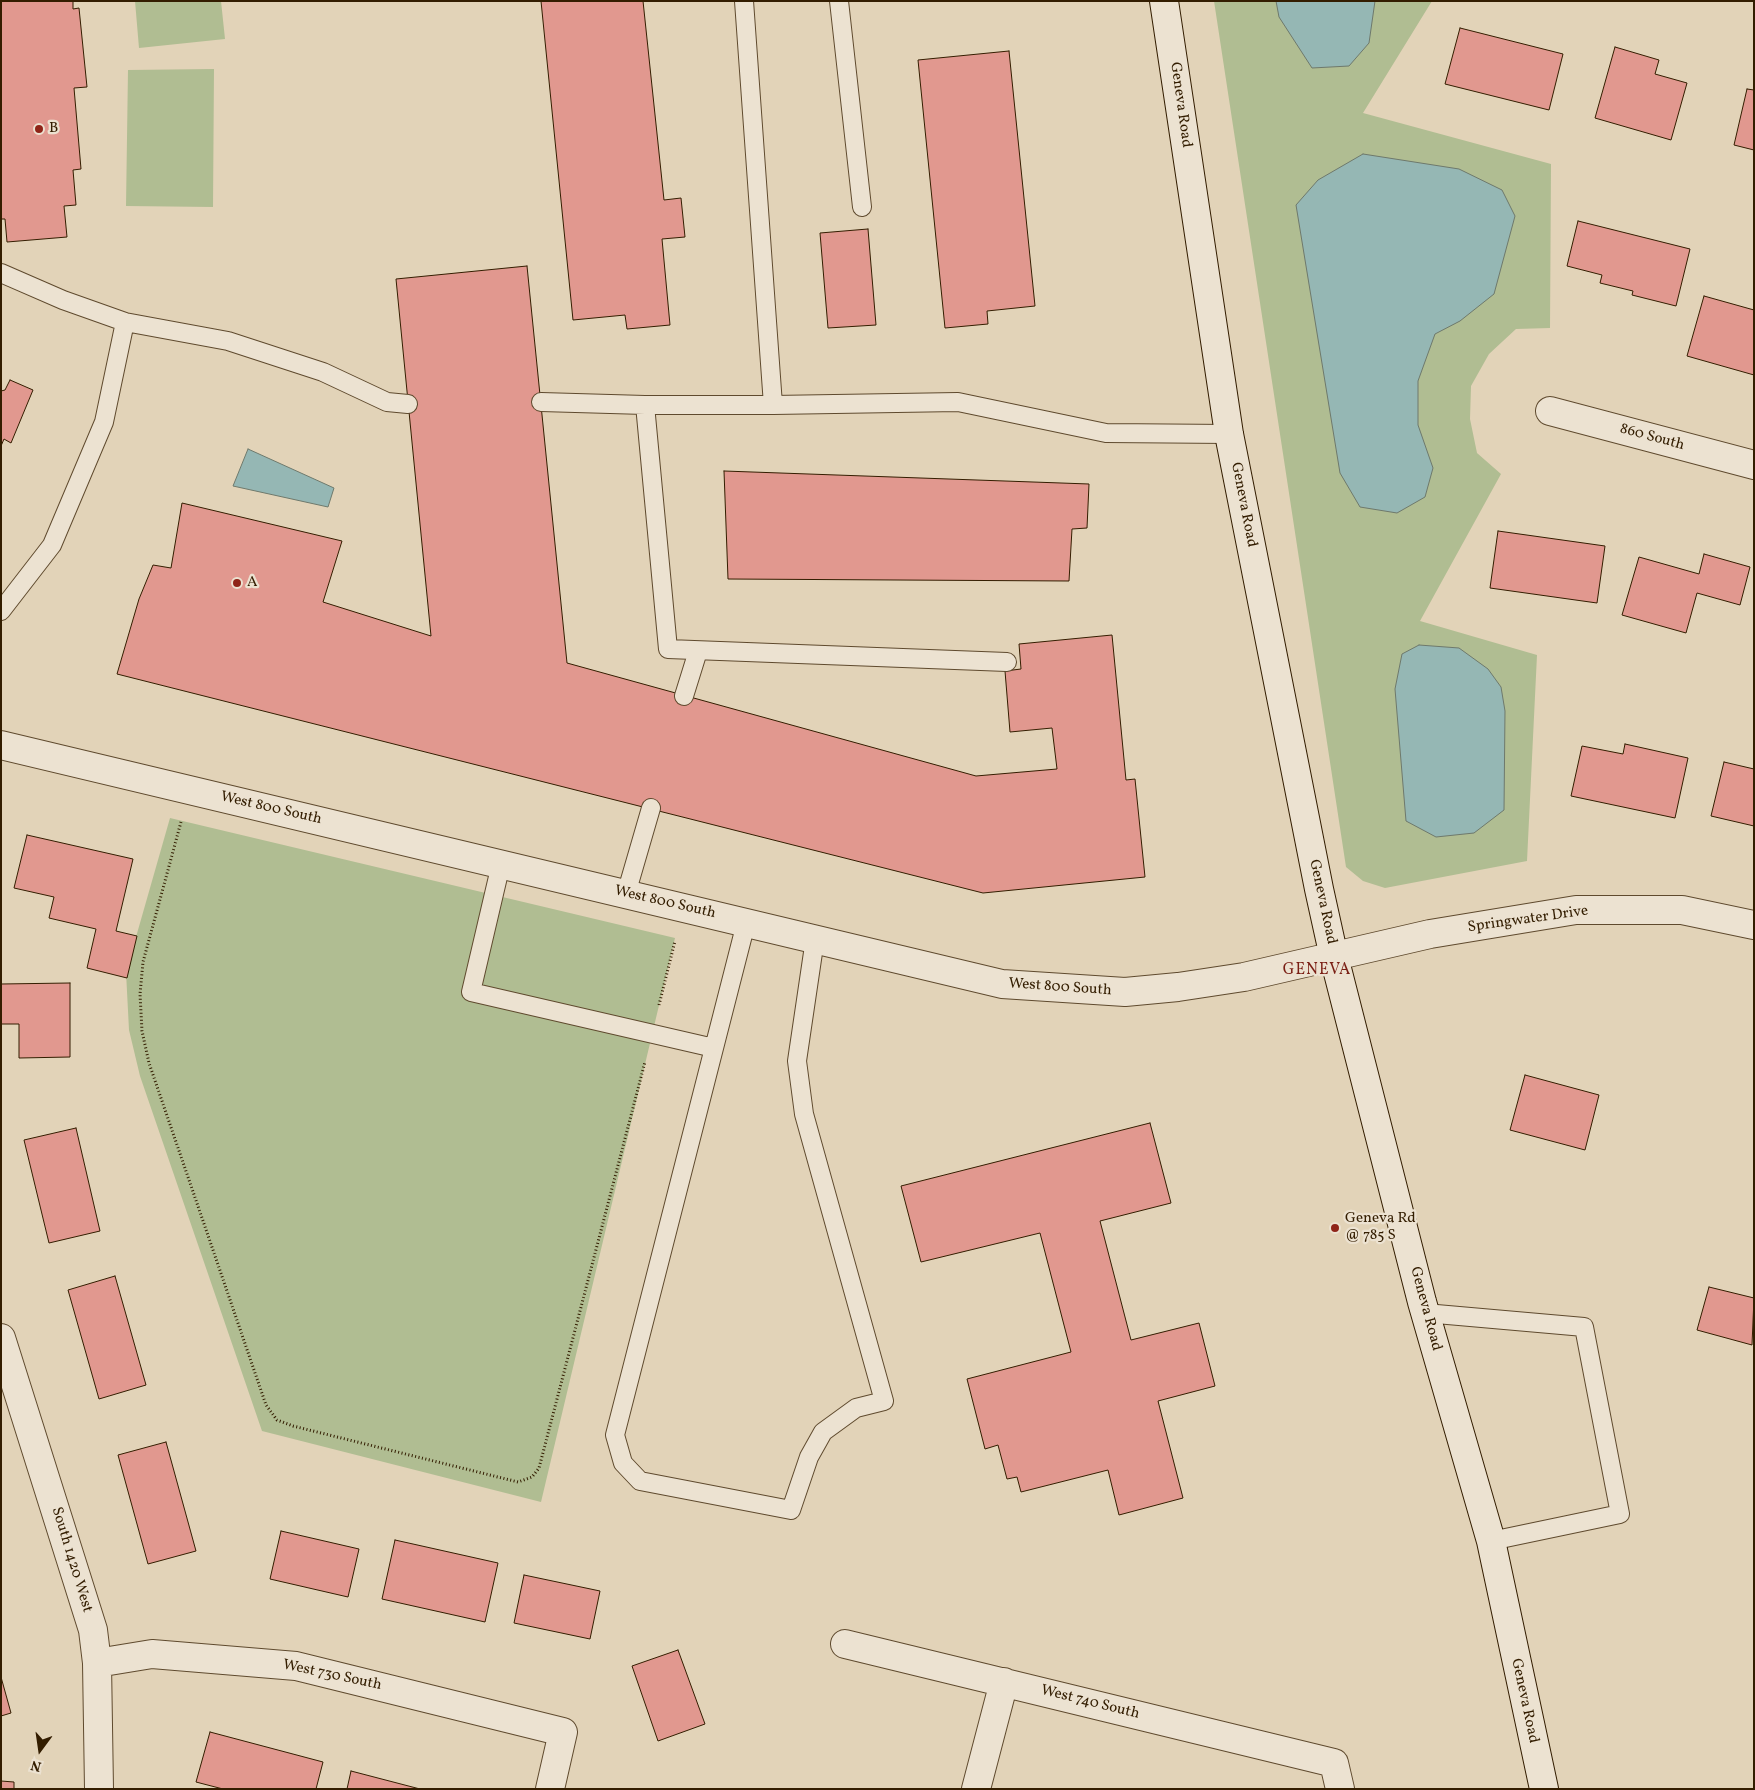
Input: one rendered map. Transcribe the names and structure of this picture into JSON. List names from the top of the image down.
{
  "streets": {
    "street": [
      "Geneva Road",
      "860 South",
      "West 800 South",
      "Springwater Drive",
      "South 1420 West",
      "West 730 South",
      "West 740 South"
    ]
  },
  "crossings": [
    ["Geneva Road", "West 800 South"],
    ["Geneva Road", "Springwater Drive"],
    ["West 800 South", "Springwater Drive"],
    ["South 1420 West", "West 730 South"]
  ],
  "districts": ["GENEVA"],
  "places": ["B", "A", "Geneva Rd @ 785 S"],
  "north": "bottom"
}
